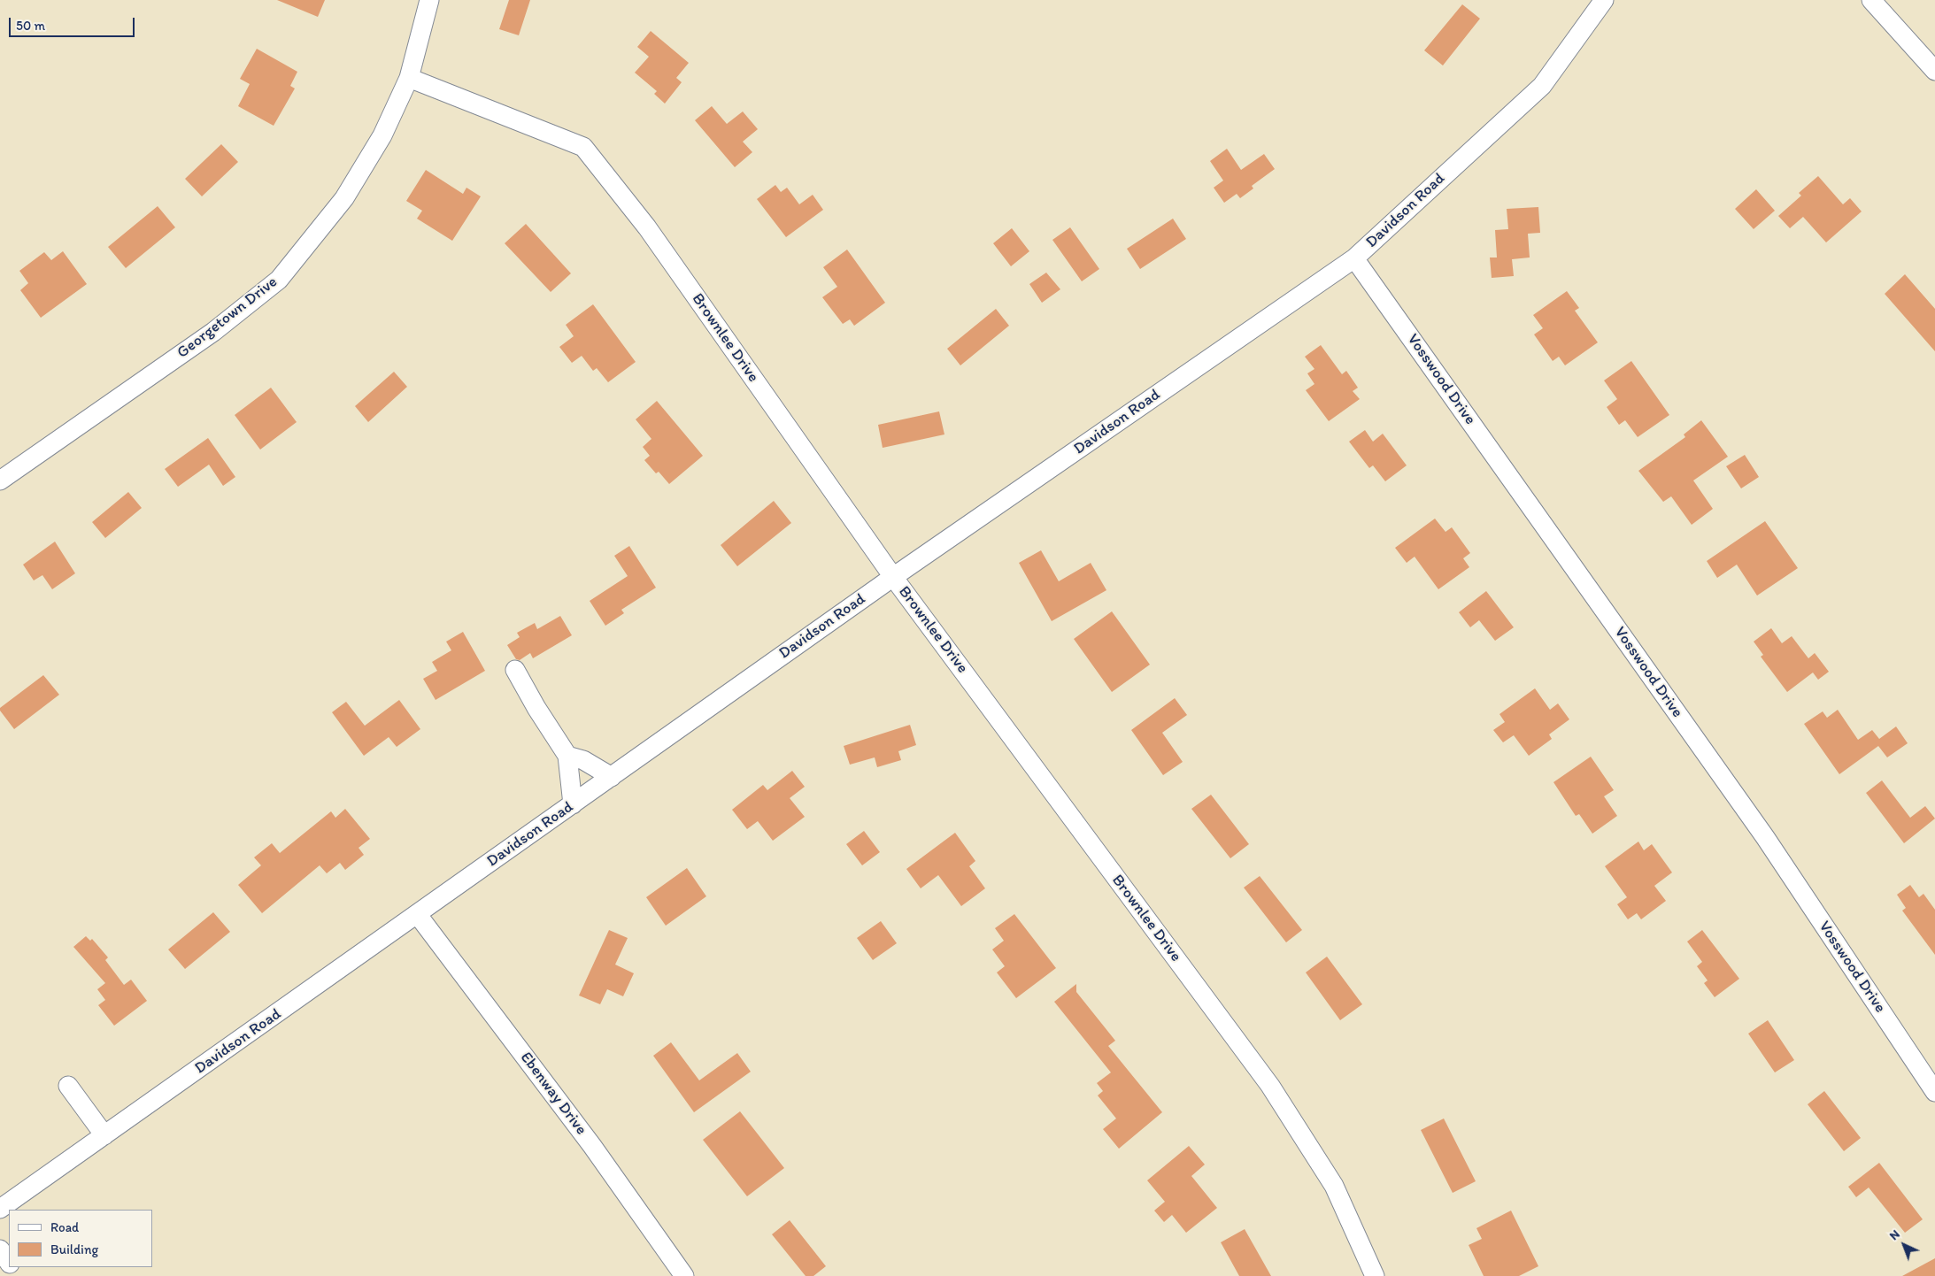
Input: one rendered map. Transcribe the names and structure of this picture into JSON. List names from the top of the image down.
{
  "streets": {
    "street": [
      "Davidson Road",
      "Georgetown Drive",
      "Brownlee Drive",
      "Vosswood Drive",
      "Ebenway Drive"
    ]
  },
  "crossings": [
    ["Davidson Road", "Brownlee Drive"],
    ["Davidson Road", "Vosswood Drive"],
    ["Davidson Road", "Ebenway Drive"],
    ["Georgetown Drive", "Brownlee Drive"]
  ],
  "legend": ["Road", "Building"],
  "scale_bar": "50 m",
  "north": "top left"
}
